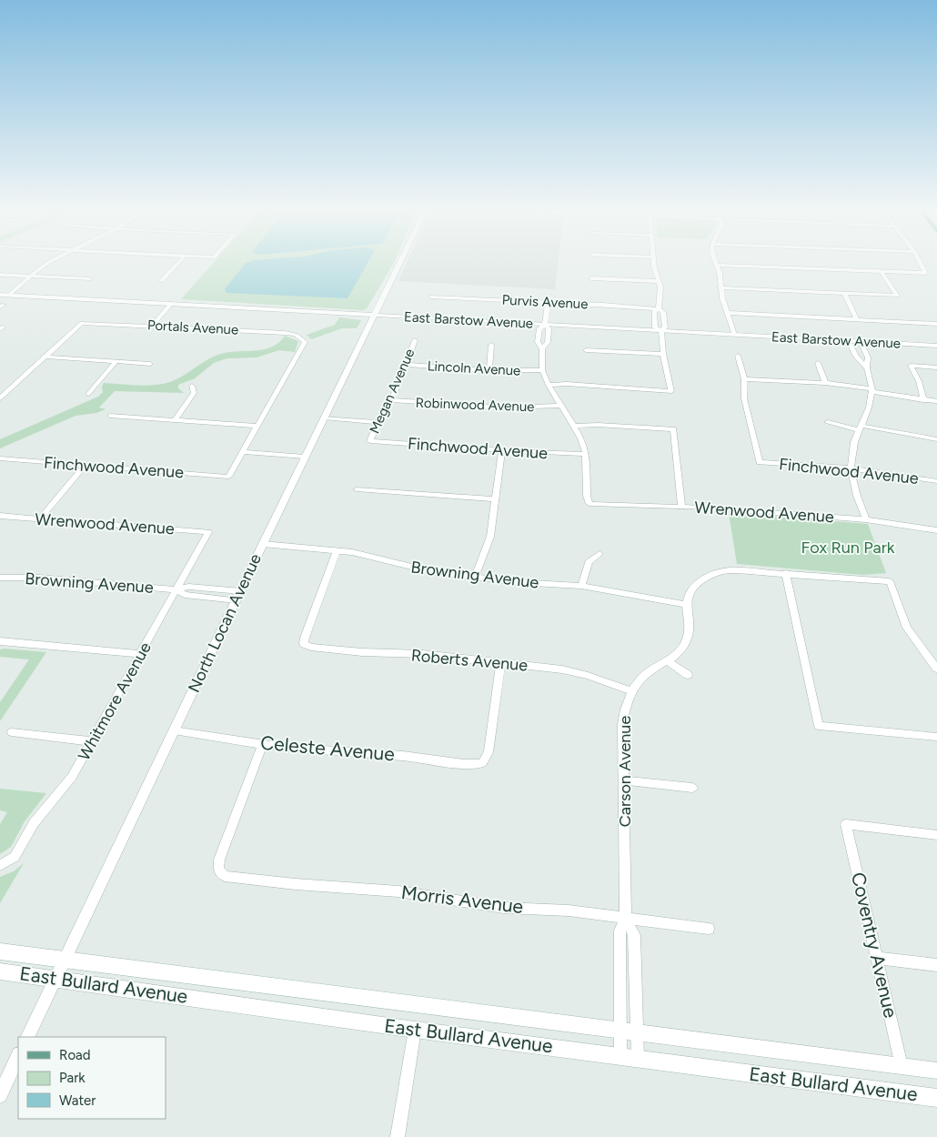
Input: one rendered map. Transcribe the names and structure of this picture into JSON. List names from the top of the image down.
{
  "streets": {
    "main road": ["East Bullard Avenue"],
    "street": [
      "Purvis Avenue",
      "East Barstow Avenue",
      "Portals Avenue",
      "Lincoln Avenue",
      "Megan Avenue",
      "Robinwood Avenue",
      "Finchwood Avenue",
      "Wrenwood Avenue",
      "Browning Avenue",
      "North Locan Avenue",
      "Roberts Avenue",
      "Whitmore Avenue",
      "Celeste Avenue",
      "Carson Avenue",
      "Morris Avenue",
      "Coventry Avenue"
    ]
  },
  "crossings": [
    ["East Barstow Avenue", "North Locan Avenue"],
    ["Lincoln Avenue", "Megan Avenue"],
    ["Megan Avenue", "Robinwood Avenue"],
    ["Megan Avenue", "Finchwood Avenue"],
    ["Wrenwood Avenue", "Whitmore Avenue"],
    ["Browning Avenue", "North Locan Avenue"],
    ["Browning Avenue", "Roberts Avenue"],
    ["Browning Avenue", "Whitmore Avenue"],
    ["Browning Avenue", "Carson Avenue"],
    ["North Locan Avenue", "Celeste Avenue"],
    ["North Locan Avenue", "East Bullard Avenue"],
    ["Roberts Avenue", "Carson Avenue"],
    ["Celeste Avenue", "Morris Avenue"],
    ["Carson Avenue", "Morris Avenue"],
    ["Carson Avenue", "East Bullard Avenue"],
    ["Coventry Avenue", "East Bullard Avenue"]
  ],
  "parks": ["Fox Run Park"],
  "legend": ["Road", "Park", "Water"]
}
